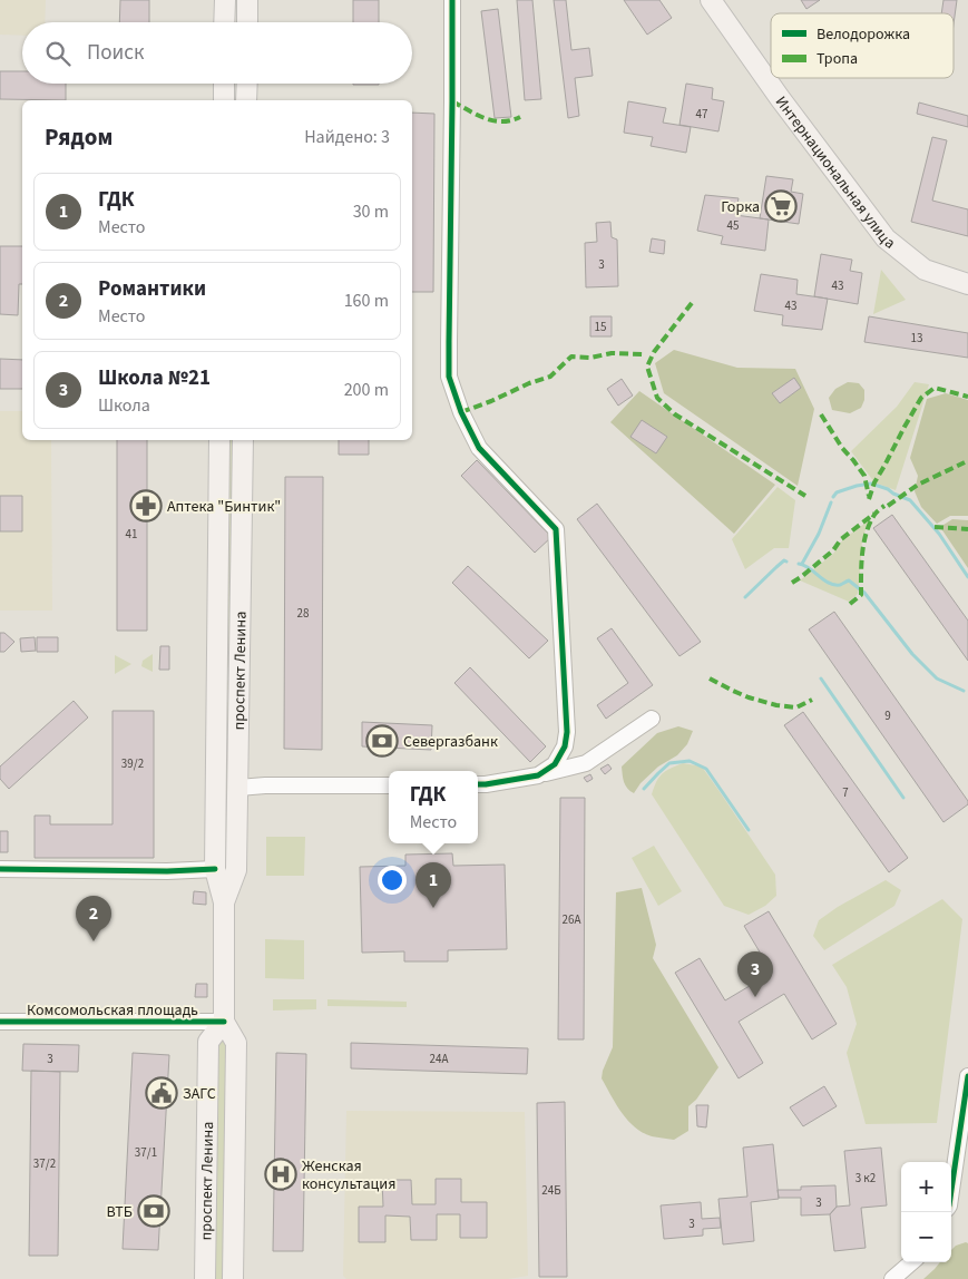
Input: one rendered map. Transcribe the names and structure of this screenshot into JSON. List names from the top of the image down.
{
  "streets": {
    "main road": ["Интернациональная улица", "проспект Ленина"],
    "street": ["Комсомольская площадь"]
  },
  "crossings": [
    ["проспект Ленина", "Комсомольская площадь"]
  ],
  "places": {
    "supermarket": ["Горка"],
    "pharmacy": ["Аптека \"Бинтик\""],
    "bank": ["Севергазбанк", "ВТБ"],
    "public building": ["ЗАГС"],
    "hospital": ["Женская консультация"]
  },
  "house_numbers": [
    "47",
    "45",
    "3",
    "43",
    "43",
    "15",
    "13",
    "41",
    "28",
    "9",
    "39/2",
    "7",
    "26А",
    "3",
    "24А",
    "37/1",
    "37/2",
    "3 к2",
    "24Б",
    "3",
    "3"
  ],
  "legend": ["Велодорожка", "Тропа"],
  "page": {
    "search": "Поиск",
    "heading": ["Рядом", "Найдено: 3"],
    "list": [
      {
        "mark": "1",
        "name": "ГДК",
        "note": "Место",
        "value": "30 m"
      },
      {
        "mark": "2",
        "name": "Романтики",
        "note": "Место",
        "value": "160 m"
      },
      {
        "mark": "3",
        "name": "Школа №21",
        "note": "Школа",
        "value": "200 m"
      }
    ],
    "popup": ["ГДК", "Место"],
    "pins": ["1", "2", "3"],
    "map_buttons": ["+", "−"]
  }
}
